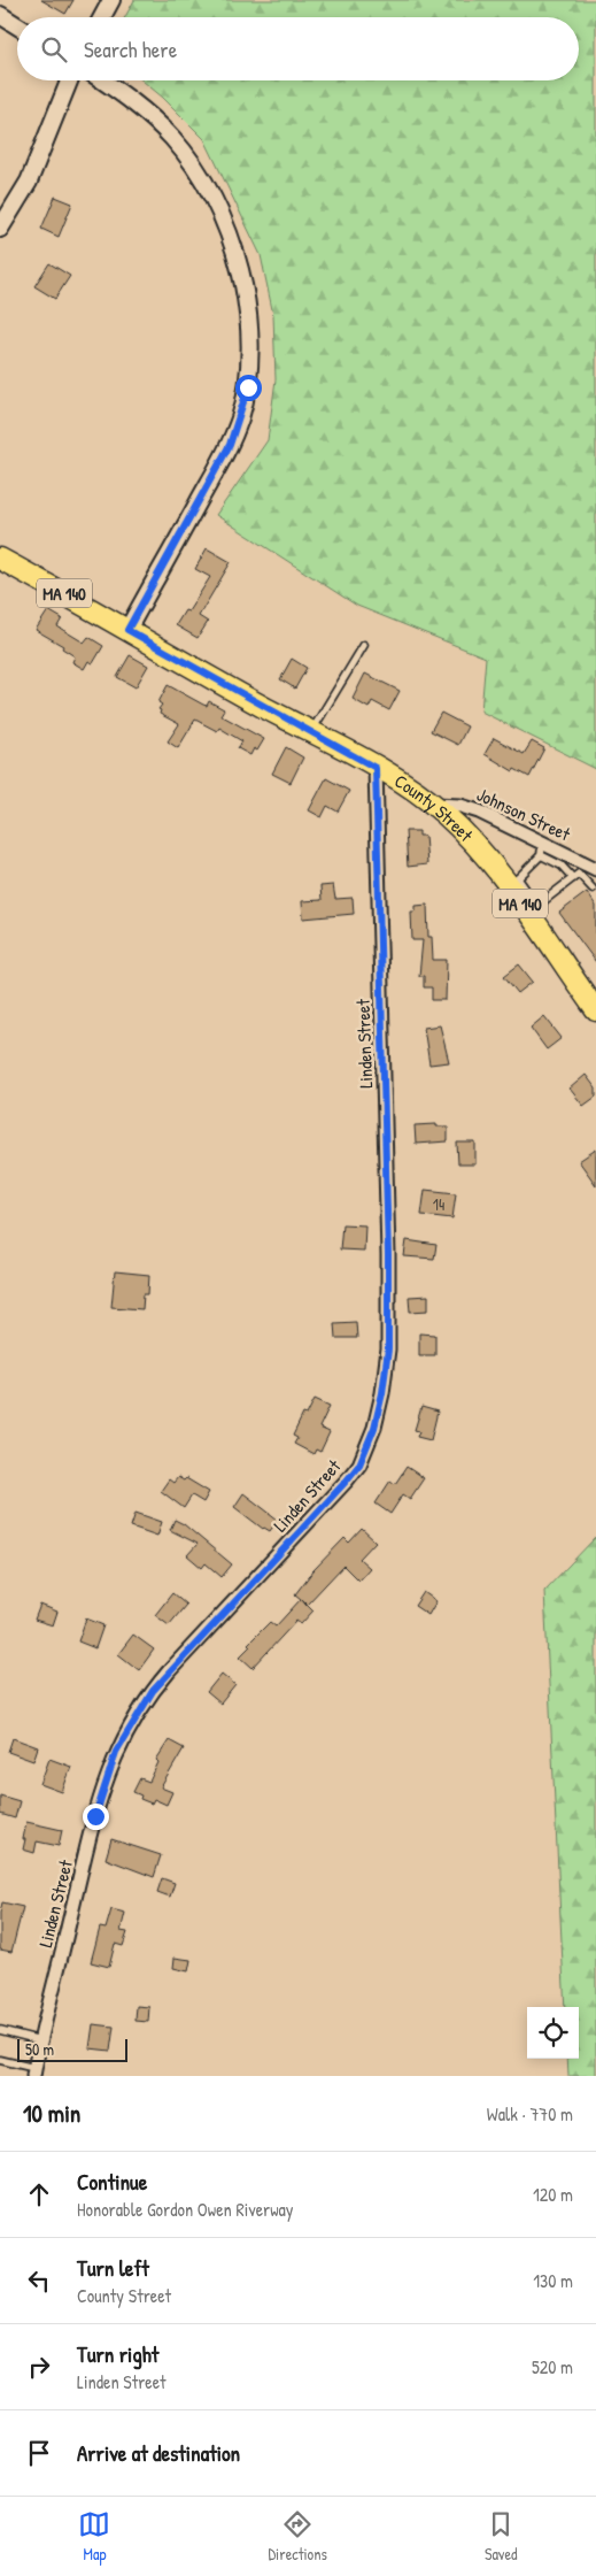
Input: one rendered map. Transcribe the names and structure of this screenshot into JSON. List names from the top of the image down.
{
  "streets": {
    "main road": ["MA 140", "County Street"],
    "street": ["Johnson Street", "Linden Street"]
  },
  "crossings": [
    ["County Street", "Johnson Street"],
    ["County Street", "Linden Street"]
  ],
  "house_numbers": ["14"],
  "scale_bar": "50 m",
  "page": {
    "search": "Search here",
    "scale": "50 m",
    "heading": ["10 min", "Walk · 770 m"],
    "list": [
      ["Continue", "Honorable Gordon Owen Riverway", "120 m"],
      ["Turn left", "County Street", "130 m"],
      ["Turn right", "Linden Street", "520 m"],
      "Arrive at destination"
    ],
    "nav": ["Map", "Directions", "Saved"]
  }
}
